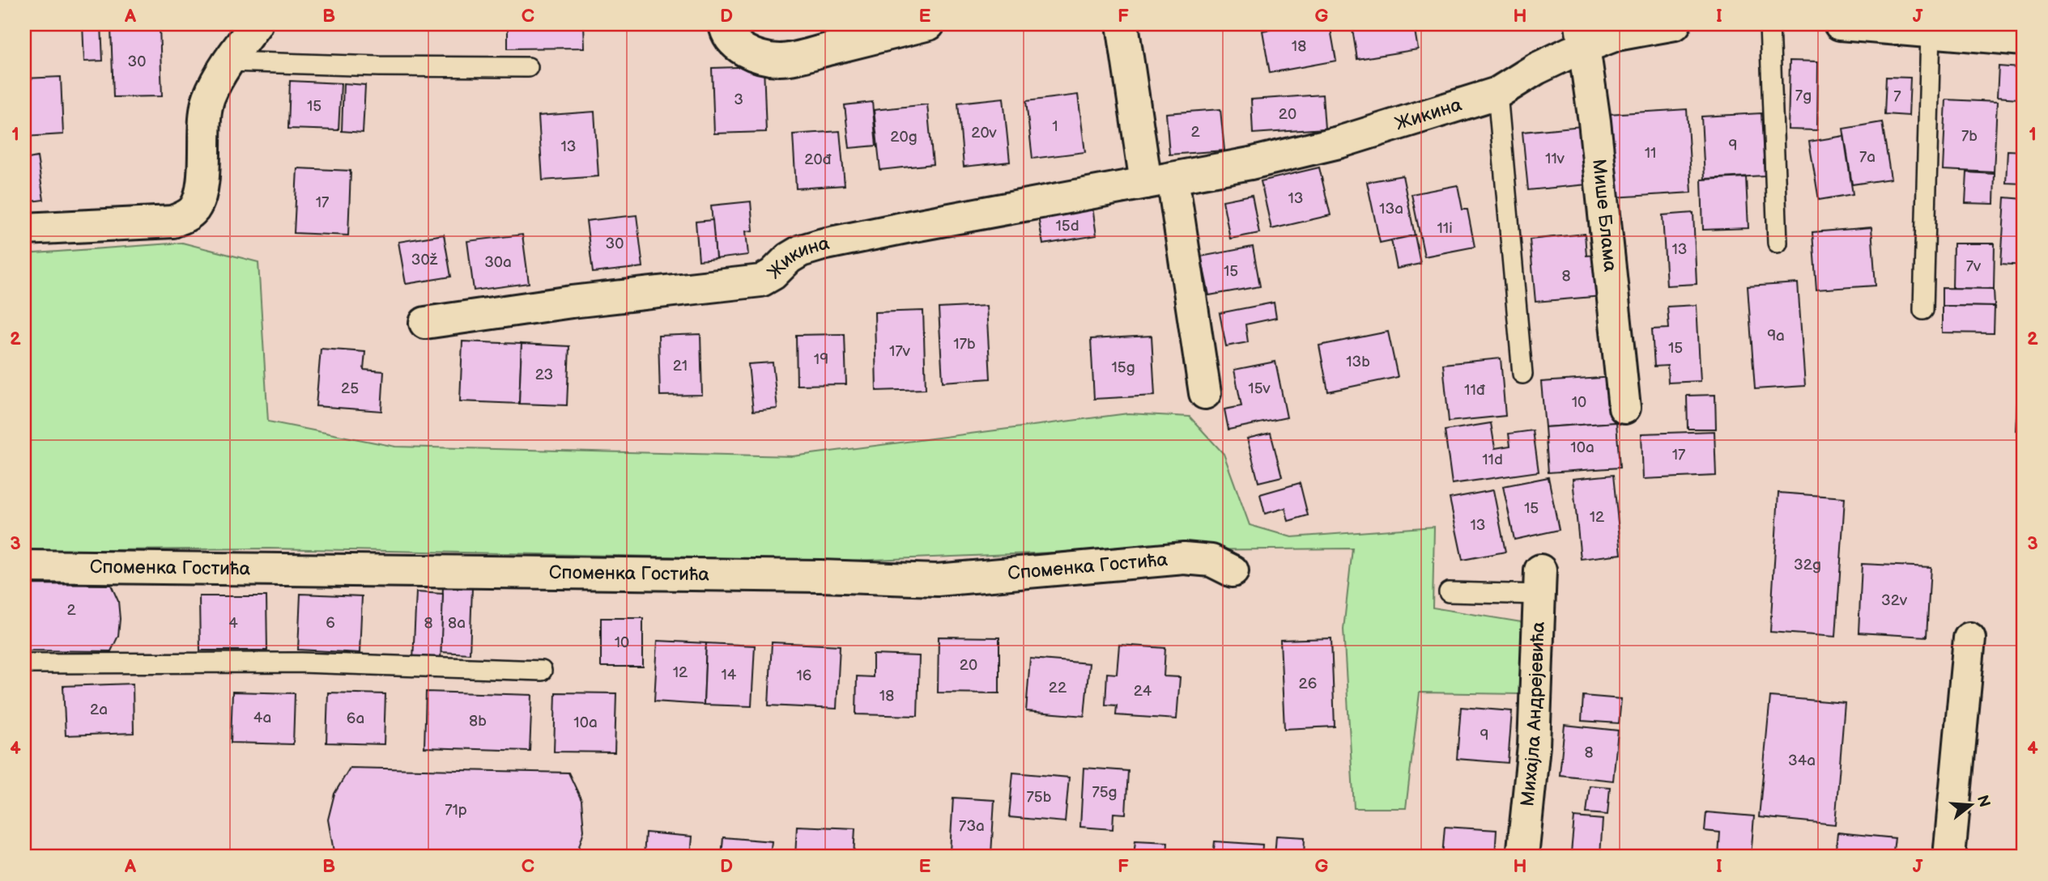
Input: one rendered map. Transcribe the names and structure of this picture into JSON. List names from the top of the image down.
{
  "streets": {
    "street": [
      "Жикина",
      "Мише Блама",
      "Споменка Гостића",
      "Михајла Андрејевића"
    ]
  },
  "crossings": [
    ["Жикина", "Мише Блама"]
  ],
  "house_numbers": [
    "18",
    "30",
    "7g",
    "7",
    "3",
    "15",
    "20",
    "1",
    "2",
    "20v",
    "7b",
    "20g",
    "9",
    "13",
    "11",
    "7a",
    "11v",
    "20đ",
    "13",
    "17",
    "13a",
    "15d",
    "11i",
    "30",
    "13",
    "30ž",
    "30a",
    "7v",
    "15",
    "8",
    "9a",
    "17b",
    "15",
    "17v",
    "19",
    "13b",
    "21",
    "15g",
    "23",
    "25",
    "15v",
    "11đ",
    "10",
    "10a",
    "17",
    "11d",
    "15",
    "12",
    "13",
    "32g",
    "32v",
    "2",
    "4",
    "6",
    "8",
    "8a",
    "10",
    "20",
    "12",
    "14",
    "16",
    "26",
    "22",
    "24",
    "18",
    "2a",
    "4a",
    "6a",
    "8b",
    "10a",
    "9",
    "8",
    "34a",
    "75g",
    "75b",
    "71p",
    "73a"
  ],
  "north": "right",
  "grid": {
    "columns": [
      "A",
      "B",
      "C",
      "D",
      "E",
      "F",
      "G",
      "H",
      "I",
      "J"
    ],
    "rows": [
      "1",
      "2",
      "3",
      "4"
    ]
  }
}
